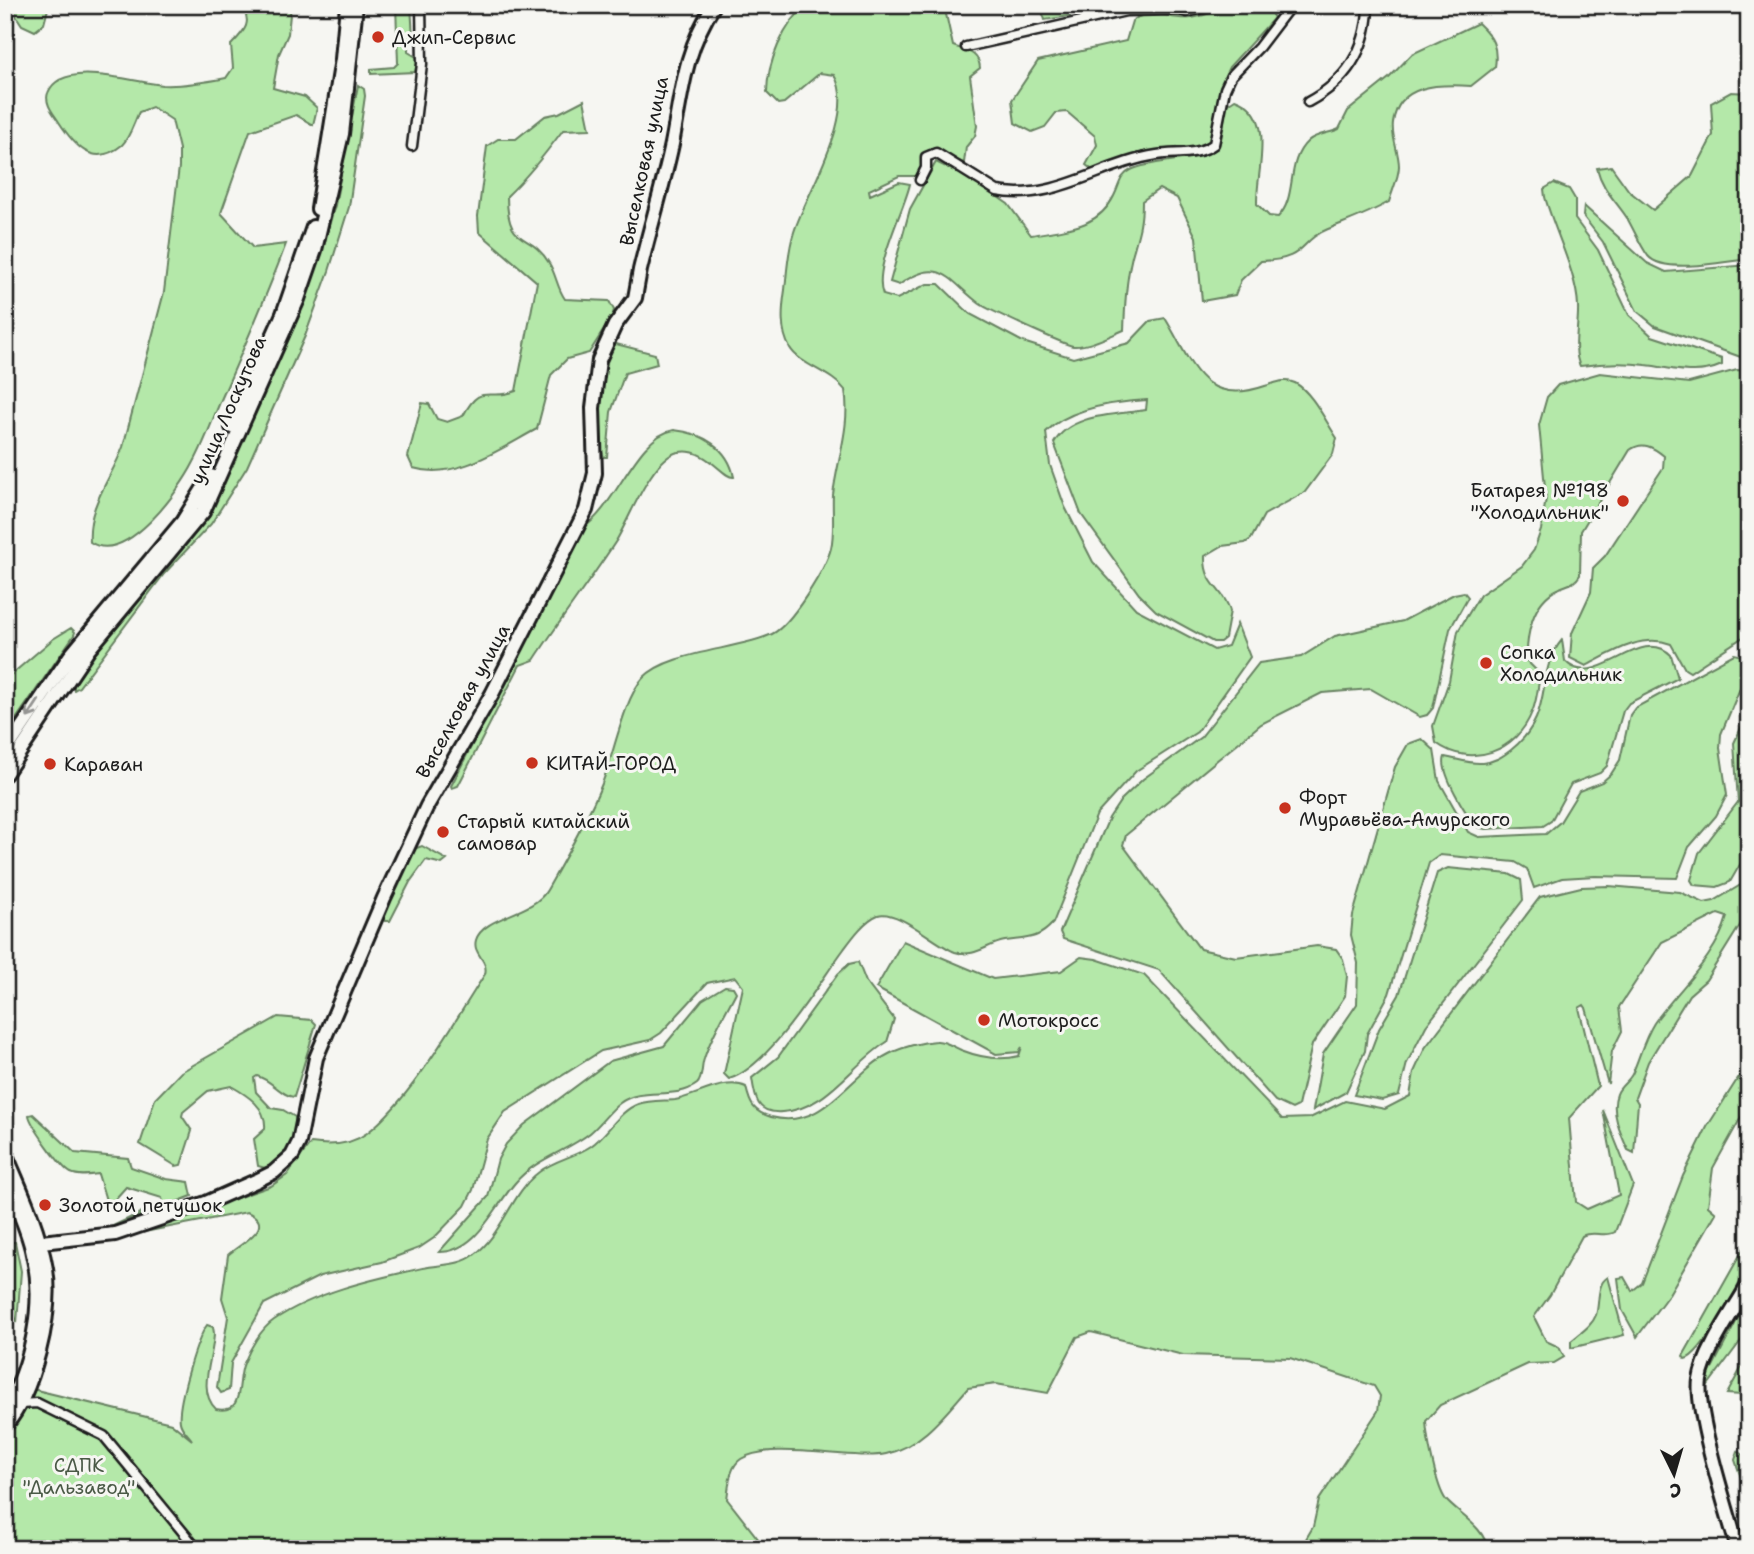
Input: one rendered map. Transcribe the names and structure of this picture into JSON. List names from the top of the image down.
{
  "streets": {
    "main road": ["Выселковая улица", "улица Лоскутова"]
  },
  "parks": ["СДПК \"Дальзавод\""],
  "places": [
    "Джип-Сервис",
    "Батарея №198 \"Холодильник\"",
    "Сопка Холодильник",
    "КИТАЙ-ГОРОД",
    "Караван",
    "Форт Муравьёва-Амурского",
    "Старый китайский самовар",
    "Мотокросс",
    "Золотой петушок"
  ],
  "north": "bottom"
}
